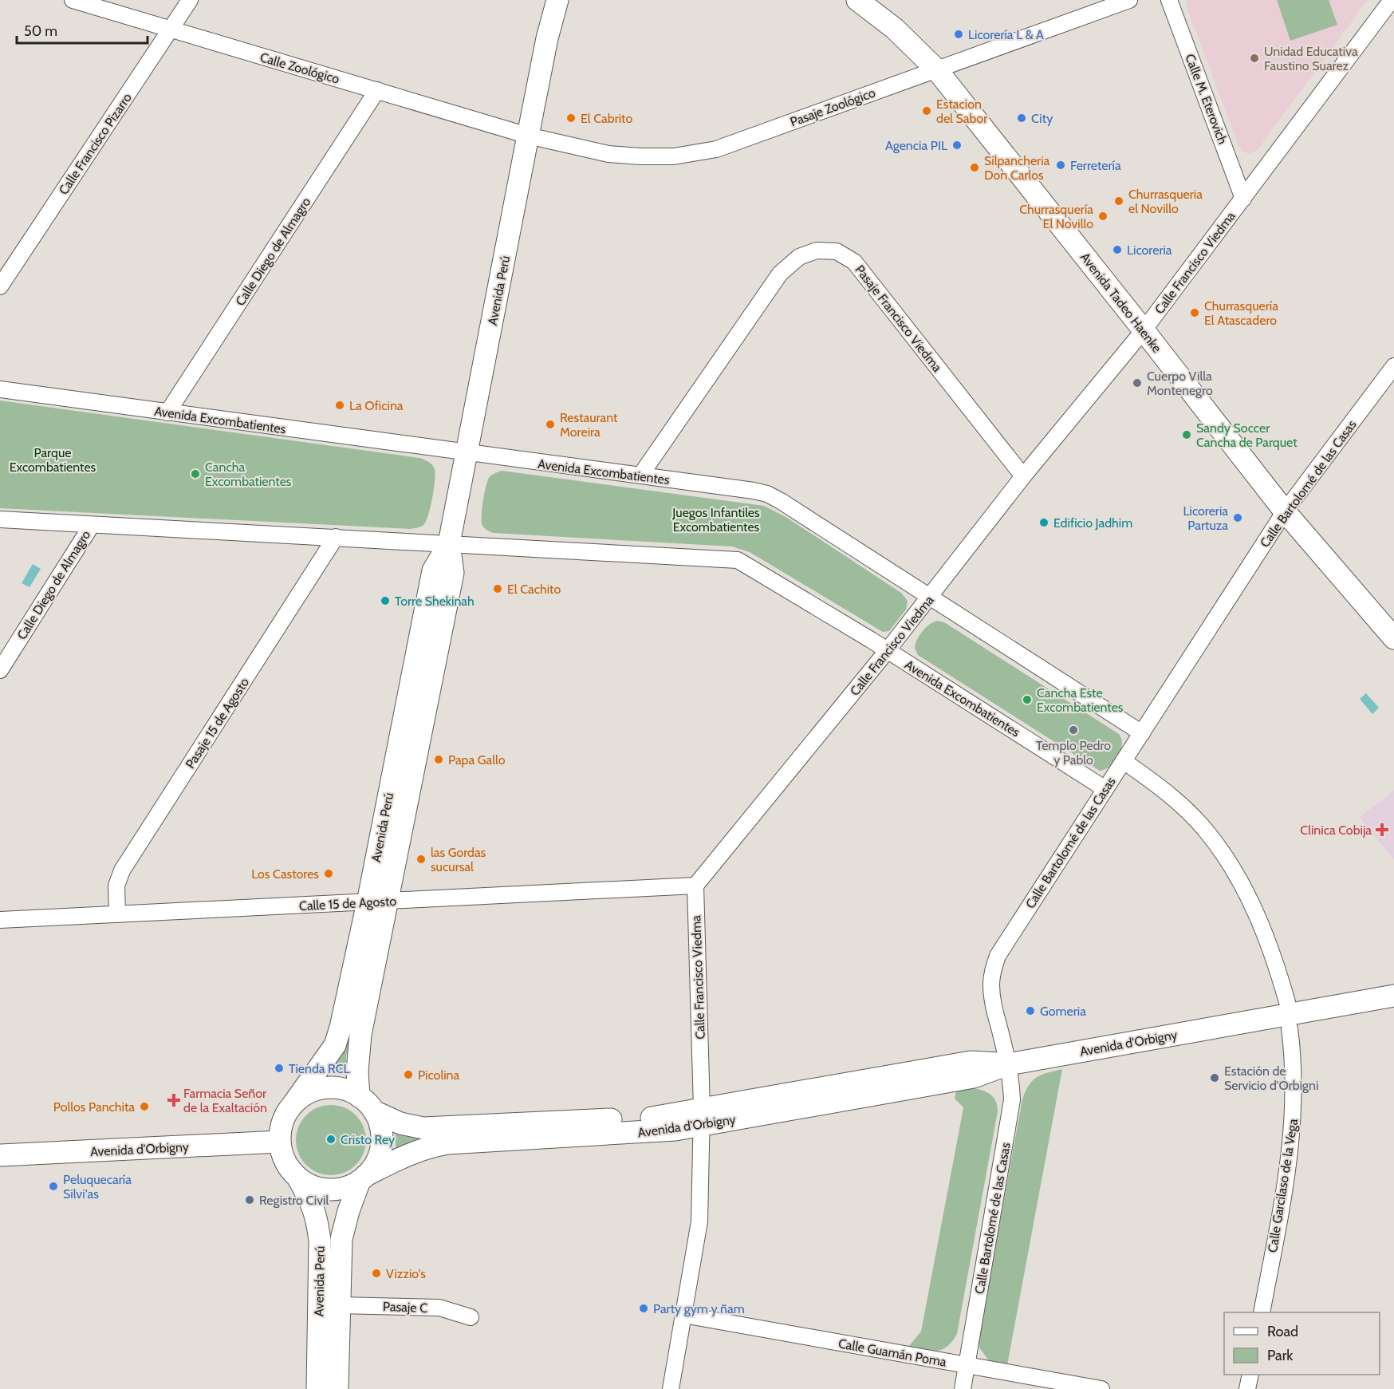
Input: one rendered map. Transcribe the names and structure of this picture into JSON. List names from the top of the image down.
{
  "streets": {
    "main road": ["Avenida Perú", "Avenida Tadeo Haenke", "Avenida d'Orbigny"],
    "street": [
      "Calle Zoológico",
      "Calle M. Eterovich",
      "Pasaje Zoológico",
      "Calle Francisco Pizarro",
      "Calle Diego de Almagro",
      "Calle Francisco Viedma",
      "Pasaje Francisco Viedma",
      "Avenida Excombatientes",
      "Calle Bartolomé de las Casas",
      "Pasaje 15 de Agosto",
      "Calle 15 de Agosto",
      "Calle Garcilaso de la Vega",
      "Pasaje C",
      "Calle Guamán Poma"
    ]
  },
  "crossings": [
    ["Calle Zoológico", "Pasaje Zoológico"],
    ["Calle Zoológico", "Calle Francisco Pizarro"],
    ["Calle Zoológico", "Calle Diego de Almagro"],
    ["Calle Zoológico", "Avenida Perú"],
    ["Calle M. Eterovich", "Calle Francisco Viedma"],
    ["Pasaje Zoológico", "Avenida Perú"],
    ["Pasaje Zoológico", "Avenida Tadeo Haenke"],
    ["Calle Diego de Almagro", "Avenida Excombatientes"],
    ["Calle Francisco Viedma", "Avenida Tadeo Haenke"],
    ["Calle Francisco Viedma", "Pasaje Francisco Viedma"],
    ["Calle Francisco Viedma", "Avenida Excombatientes"],
    ["Calle Francisco Viedma", "Calle 15 de Agosto"],
    ["Calle Francisco Viedma", "Avenida d'Orbigny"],
    ["Calle Francisco Viedma", "Calle Guamán Poma"],
    ["Avenida Perú", "Avenida Excombatientes"],
    ["Avenida Perú", "Calle 15 de Agosto"],
    ["Avenida Perú", "Avenida d'Orbigny"],
    ["Avenida Perú", "Pasaje C"],
    ["Avenida Tadeo Haenke", "Calle Bartolomé de las Casas"],
    ["Pasaje Francisco Viedma", "Avenida Excombatientes"],
    ["Avenida Excombatientes", "Calle Bartolomé de las Casas"],
    ["Avenida Excombatientes", "Pasaje 15 de Agosto"],
    ["Calle Bartolomé de las Casas", "Avenida d'Orbigny"],
    ["Calle Bartolomé de las Casas", "Calle Guamán Poma"],
    ["Pasaje 15 de Agosto", "Calle 15 de Agosto"]
  ],
  "parks": ["Parque Excombatientes", "Juegos Infantiles Excombatientes"],
  "places": {
    "other": [
      "Licorería L & A",
      "Unidad Educativa Faustino Suarez",
      "Estacion del Sabor",
      "El Cabrito",
      "City",
      "Agencia PIL",
      "Ferretería",
      "Silpancheria Don Carlos",
      "Churrasqueria el Novillo",
      "Churrasquería El Novillo",
      "Licoreria",
      "Churrasquería El Atascadero",
      "Cuerpo Villa Montenegro",
      "La Oficina",
      "Restaurant Moreira",
      "Sandy Soccer Cancha de Parquet",
      "Cancha Excombatientes",
      "Licoreria Partuza",
      "Edificio Jadhim",
      "El Cachito",
      "Torre Shekinah",
      "Cancha Este Excombatientes",
      "Templo Pedro y Pablo",
      "Papa Gallo",
      "las Gordas sucursal",
      "Los Castores",
      "Gomeria",
      "Tienda RCL",
      "Picolina",
      "Estación de Servicio d'Orbigni",
      "Pollos Panchita",
      "Cristo Rey",
      "Peluquecaría Silvi'as",
      "Registro Civil",
      "Vizzio's",
      "Party gym y ñam"
    ],
    "health": ["Clinica Cobija", "Farmacia Señor de la Exaltación"]
  },
  "legend": ["Road", "Park"],
  "scale_bar": "50 m"
}
